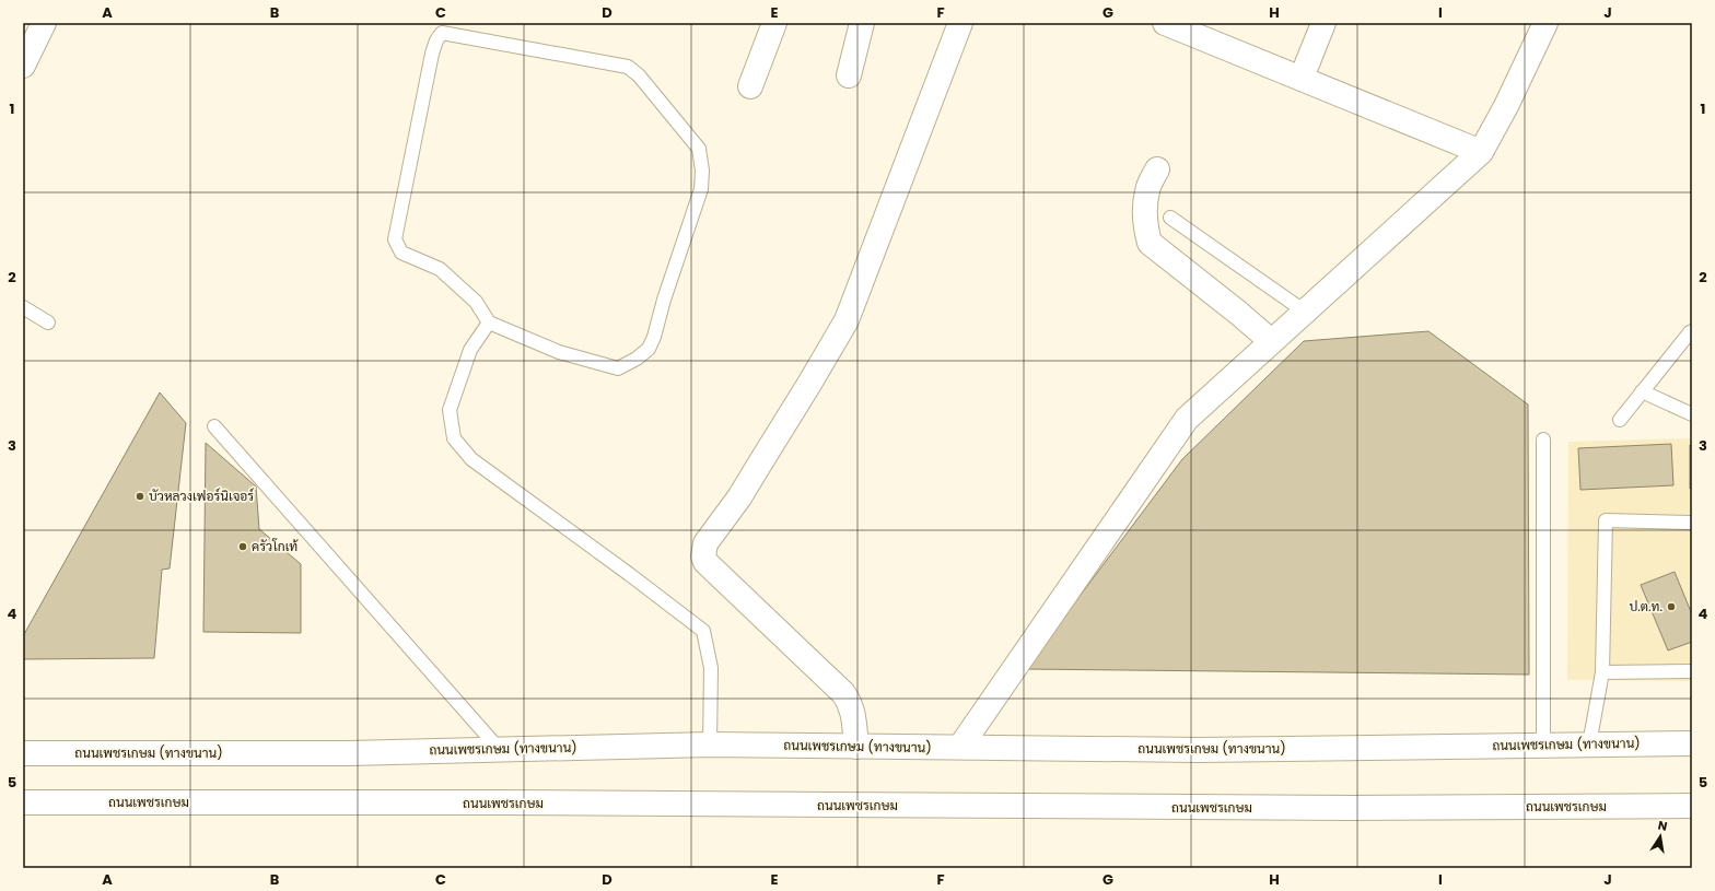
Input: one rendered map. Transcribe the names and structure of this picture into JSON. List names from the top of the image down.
{
  "streets": {
    "main road": ["ถนนเพชรเกษม (ทางขนาน)", "ถนนเพชรเกษม"]
  },
  "places": ["บัวหลวงเฟอร์นิเจอร์", "ครัวโกเท้", "ป.ต.ท."],
  "north": "top",
  "grid": {
    "columns": [
      "A",
      "B",
      "C",
      "D",
      "E",
      "F",
      "G",
      "H",
      "I",
      "J"
    ],
    "rows": [
      "1",
      "2",
      "3",
      "4",
      "5"
    ]
  }
}
